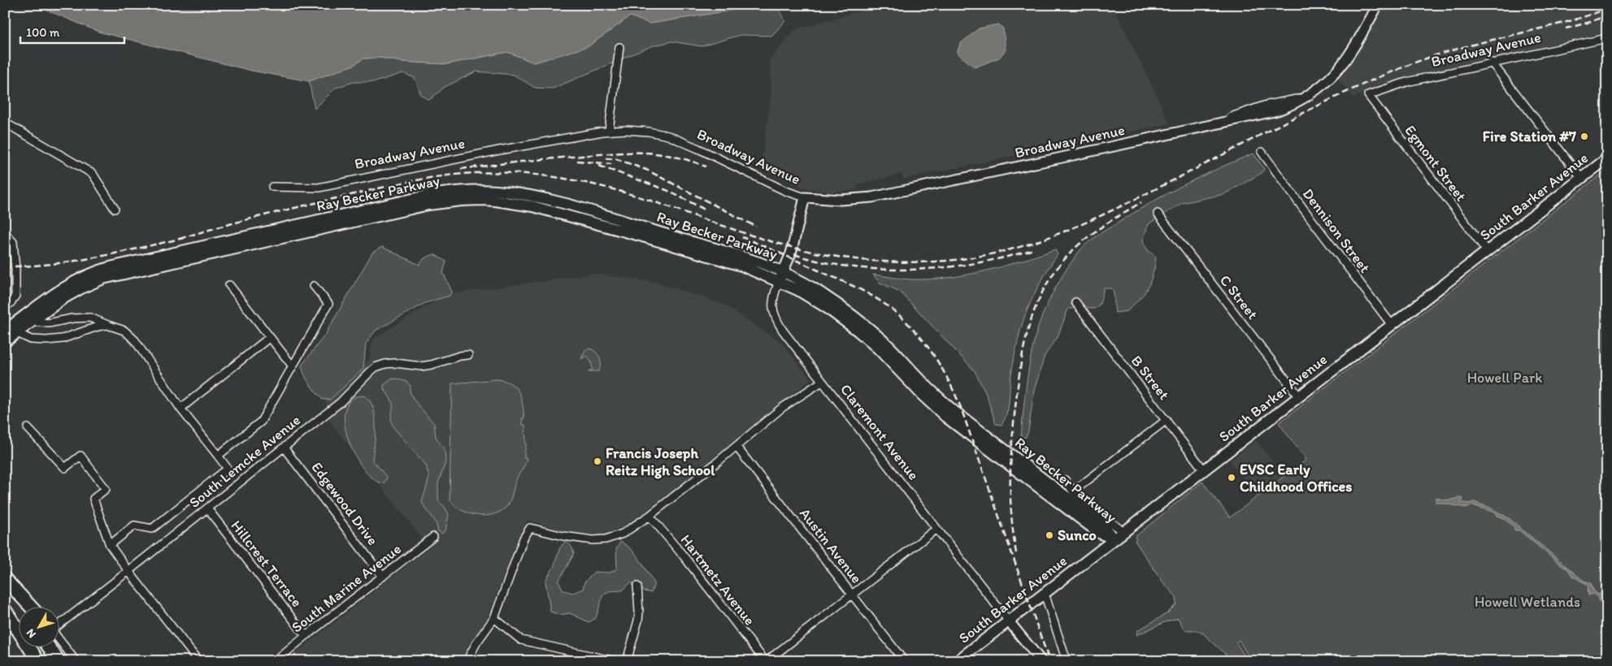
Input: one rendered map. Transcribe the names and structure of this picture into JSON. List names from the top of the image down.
{
  "streets": {
    "main road": ["Ray Becker Parkway", "South Barker Avenue"],
    "street": [
      "Broadway Avenue",
      "Egmont Street",
      "Dennison Street",
      "C Street",
      "B Street",
      "Claremont Avenue",
      "South Lemcke Avenue",
      "Edgewood Drive",
      "Austin Avenue",
      "Hillcrest Terrace",
      "Hartmetz Avenue",
      "South Marine Avenue"
    ]
  },
  "crossings": [
    ["Broadway Avenue", "Egmont Street"],
    ["Broadway Avenue", "Claremont Avenue"],
    ["Egmont Street", "South Barker Avenue"],
    ["Ray Becker Parkway", "South Barker Avenue"],
    ["Ray Becker Parkway", "Claremont Avenue"],
    ["South Barker Avenue", "Dennison Street"],
    ["South Barker Avenue", "C Street"],
    ["South Barker Avenue", "B Street"],
    ["South Barker Avenue", "Claremont Avenue"],
    ["South Lemcke Avenue", "Edgewood Drive"],
    ["South Lemcke Avenue", "Hillcrest Terrace"],
    ["Edgewood Drive", "South Marine Avenue"],
    ["Hillcrest Terrace", "South Marine Avenue"]
  ],
  "parks": ["Howell Park", "Howell Wetlands"],
  "places": [
    "Fire Station #7",
    "Francis Joseph Reitz High School",
    "EVSC Early Childhood Offices",
    "Sunco"
  ],
  "scale_bar": "100 m",
  "north": "bottom left"
}
